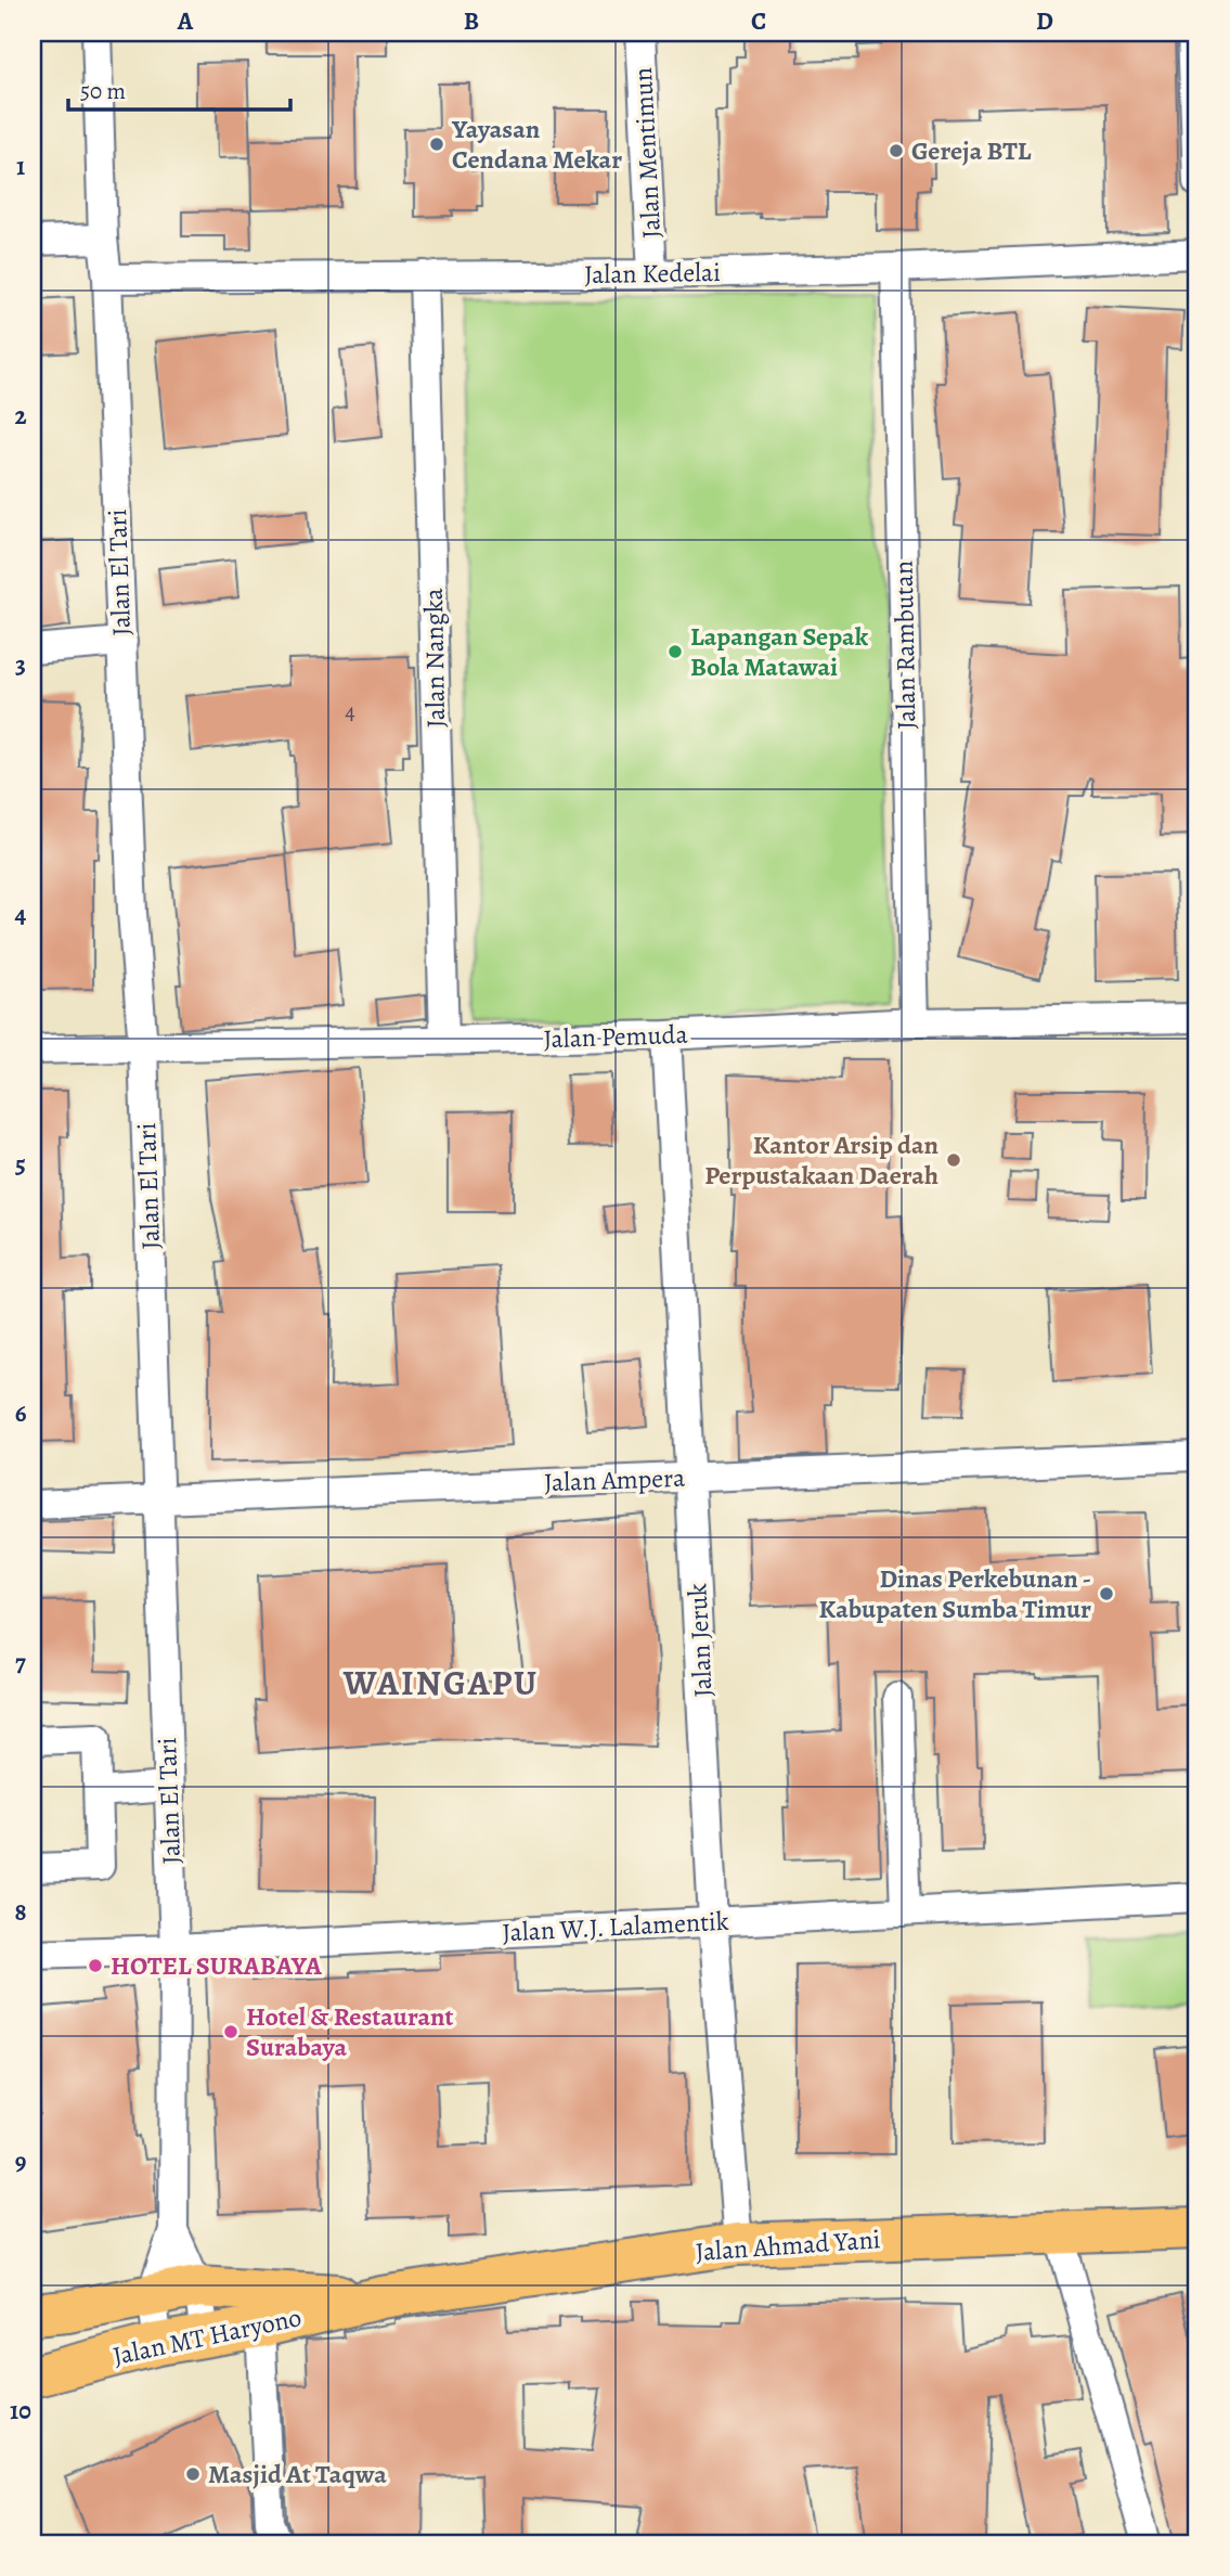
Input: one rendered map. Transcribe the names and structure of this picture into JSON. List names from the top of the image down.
{
  "streets": {
    "highway": ["Jalan Ahmad Yani", "Jalan MT Haryono"],
    "street": [
      "Jalan Mentimun",
      "Jalan Kedelai",
      "Jalan El Tari",
      "Jalan Rambutan",
      "Jalan Nangka",
      "Jalan Pemuda",
      "Jalan Ampera",
      "Jalan Jeruk",
      "Jalan W.J. Lalamentik"
    ]
  },
  "crossings": [
    ["Jalan Mentimun", "Jalan Kedelai"],
    ["Jalan Kedelai", "Jalan El Tari"],
    ["Jalan Kedelai", "Jalan Rambutan"],
    ["Jalan Kedelai", "Jalan Nangka"],
    ["Jalan El Tari", "Jalan Pemuda"],
    ["Jalan El Tari", "Jalan Ampera"],
    ["Jalan El Tari", "Jalan W.J. Lalamentik"],
    ["Jalan El Tari", "Jalan MT Haryono"],
    ["Jalan Rambutan", "Jalan Pemuda"],
    ["Jalan Nangka", "Jalan Pemuda"],
    ["Jalan Pemuda", "Jalan Jeruk"],
    ["Jalan Ampera", "Jalan Jeruk"],
    ["Jalan Jeruk", "Jalan W.J. Lalamentik"],
    ["Jalan Jeruk", "Jalan Ahmad Yani"],
    ["Jalan Ahmad Yani", "Jalan MT Haryono"]
  ],
  "districts": ["WAINGAPU"],
  "places": [
    "Yayasan Cendana Mekar",
    "Gereja BTL",
    "Lapangan Sepak Bola Matawai",
    "Kantor Arsip dan Perpustakaan Daerah",
    "Dinas Perkebunan - Kabupaten Sumba Timur",
    "HOTEL SURABAYA",
    "Hotel & Restaurant Surabaya",
    "Masjid At Taqwa"
  ],
  "house_numbers": ["4"],
  "scale_bar": "50 m",
  "grid": {
    "columns": [
      "A",
      "B",
      "C",
      "D"
    ],
    "rows": [
      "1",
      "2",
      "3",
      "4",
      "5",
      "6",
      "7",
      "8",
      "9",
      "10"
    ]
  }
}
